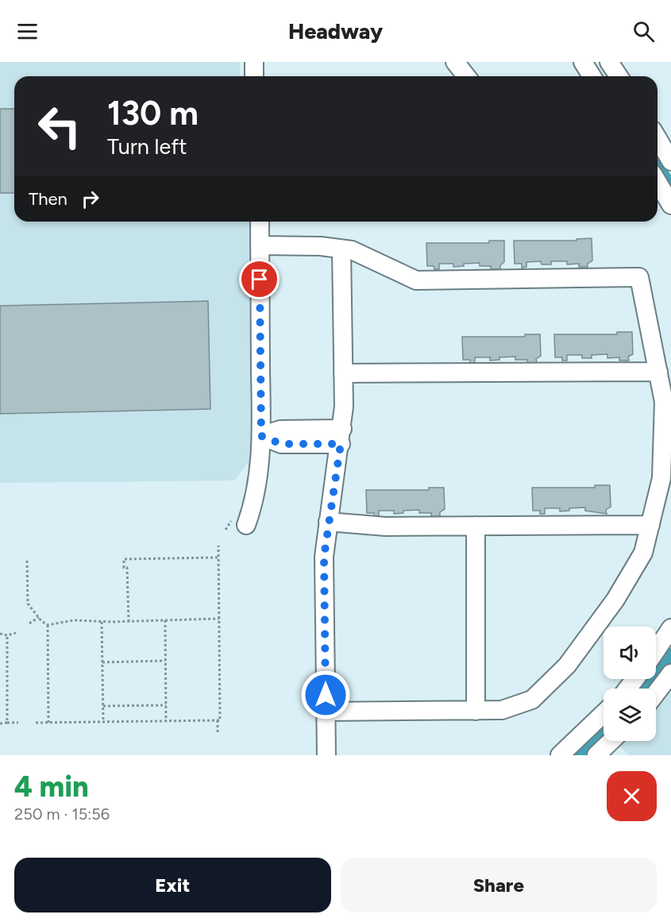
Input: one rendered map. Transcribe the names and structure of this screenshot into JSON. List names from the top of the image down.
{
  "page": {
    "header": "Headway",
    "turn": ["130 m", "Turn left"],
    "then": "Then",
    "heading": ["4 min", "250 m · 15:56"],
    "buttons": ["Exit", "Share"]
  }
}
